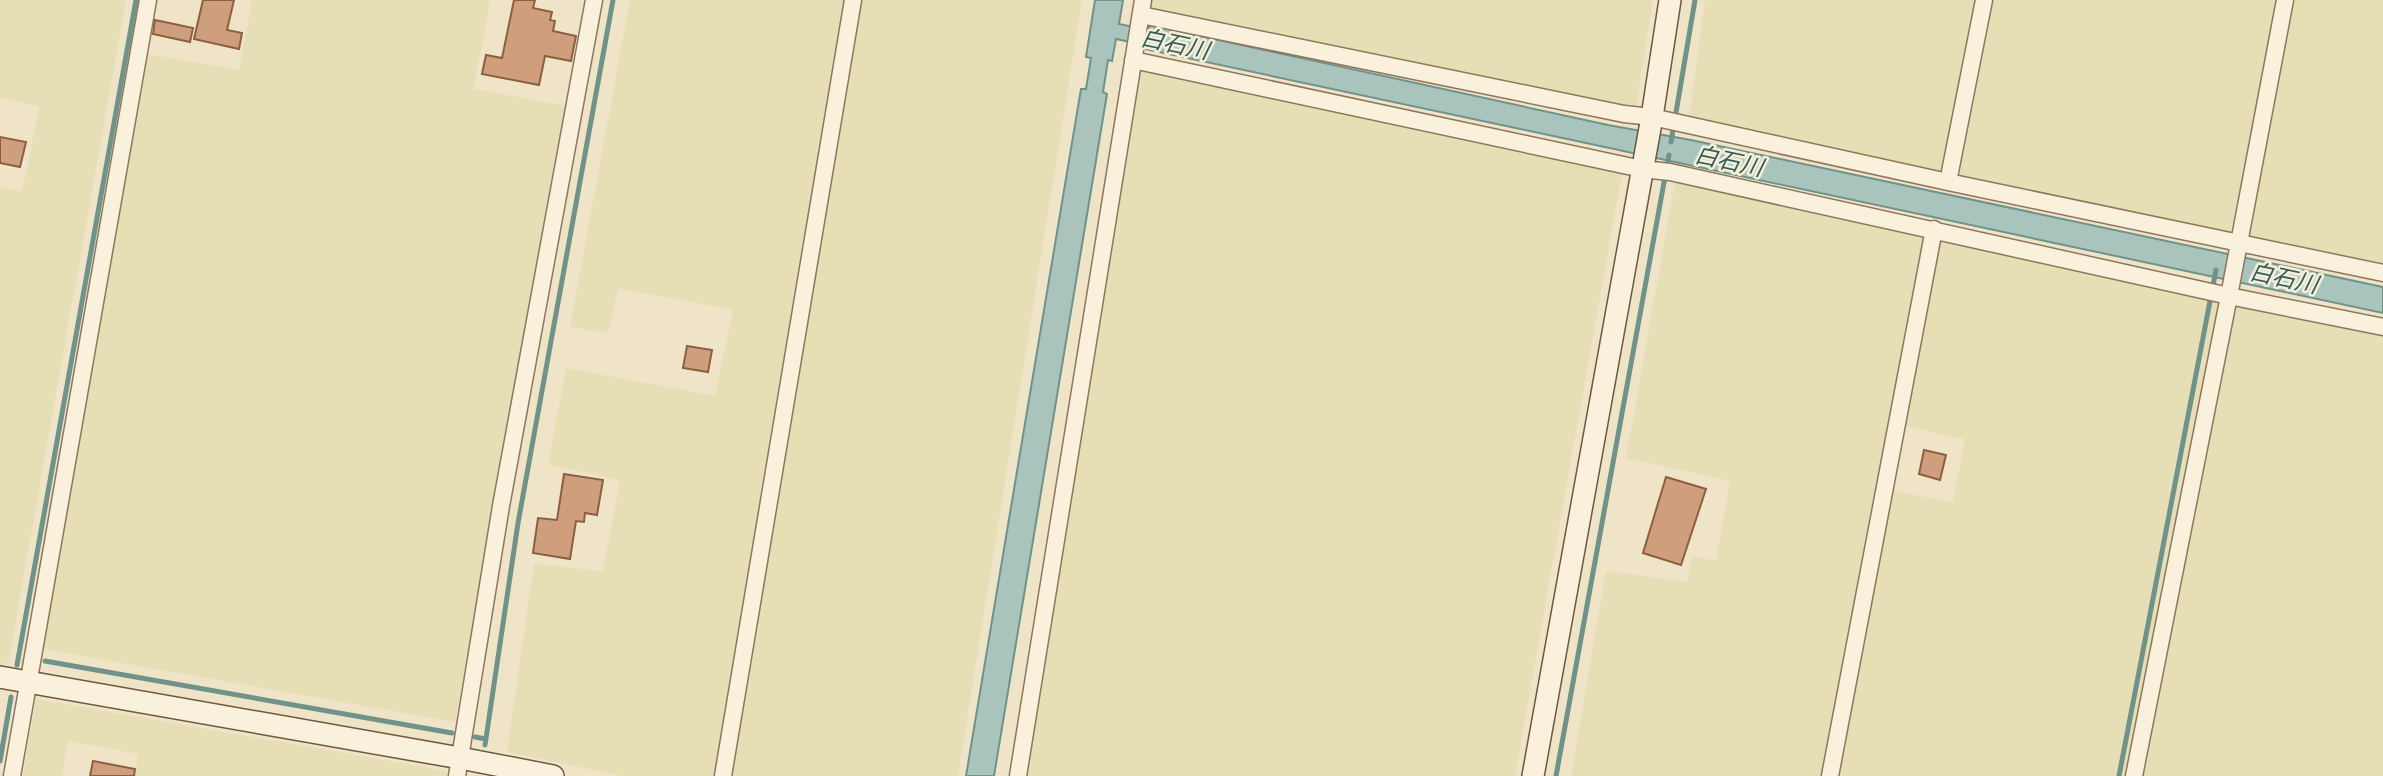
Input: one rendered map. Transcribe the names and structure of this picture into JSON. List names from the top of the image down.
{
  "water": ["白石川"]
}
